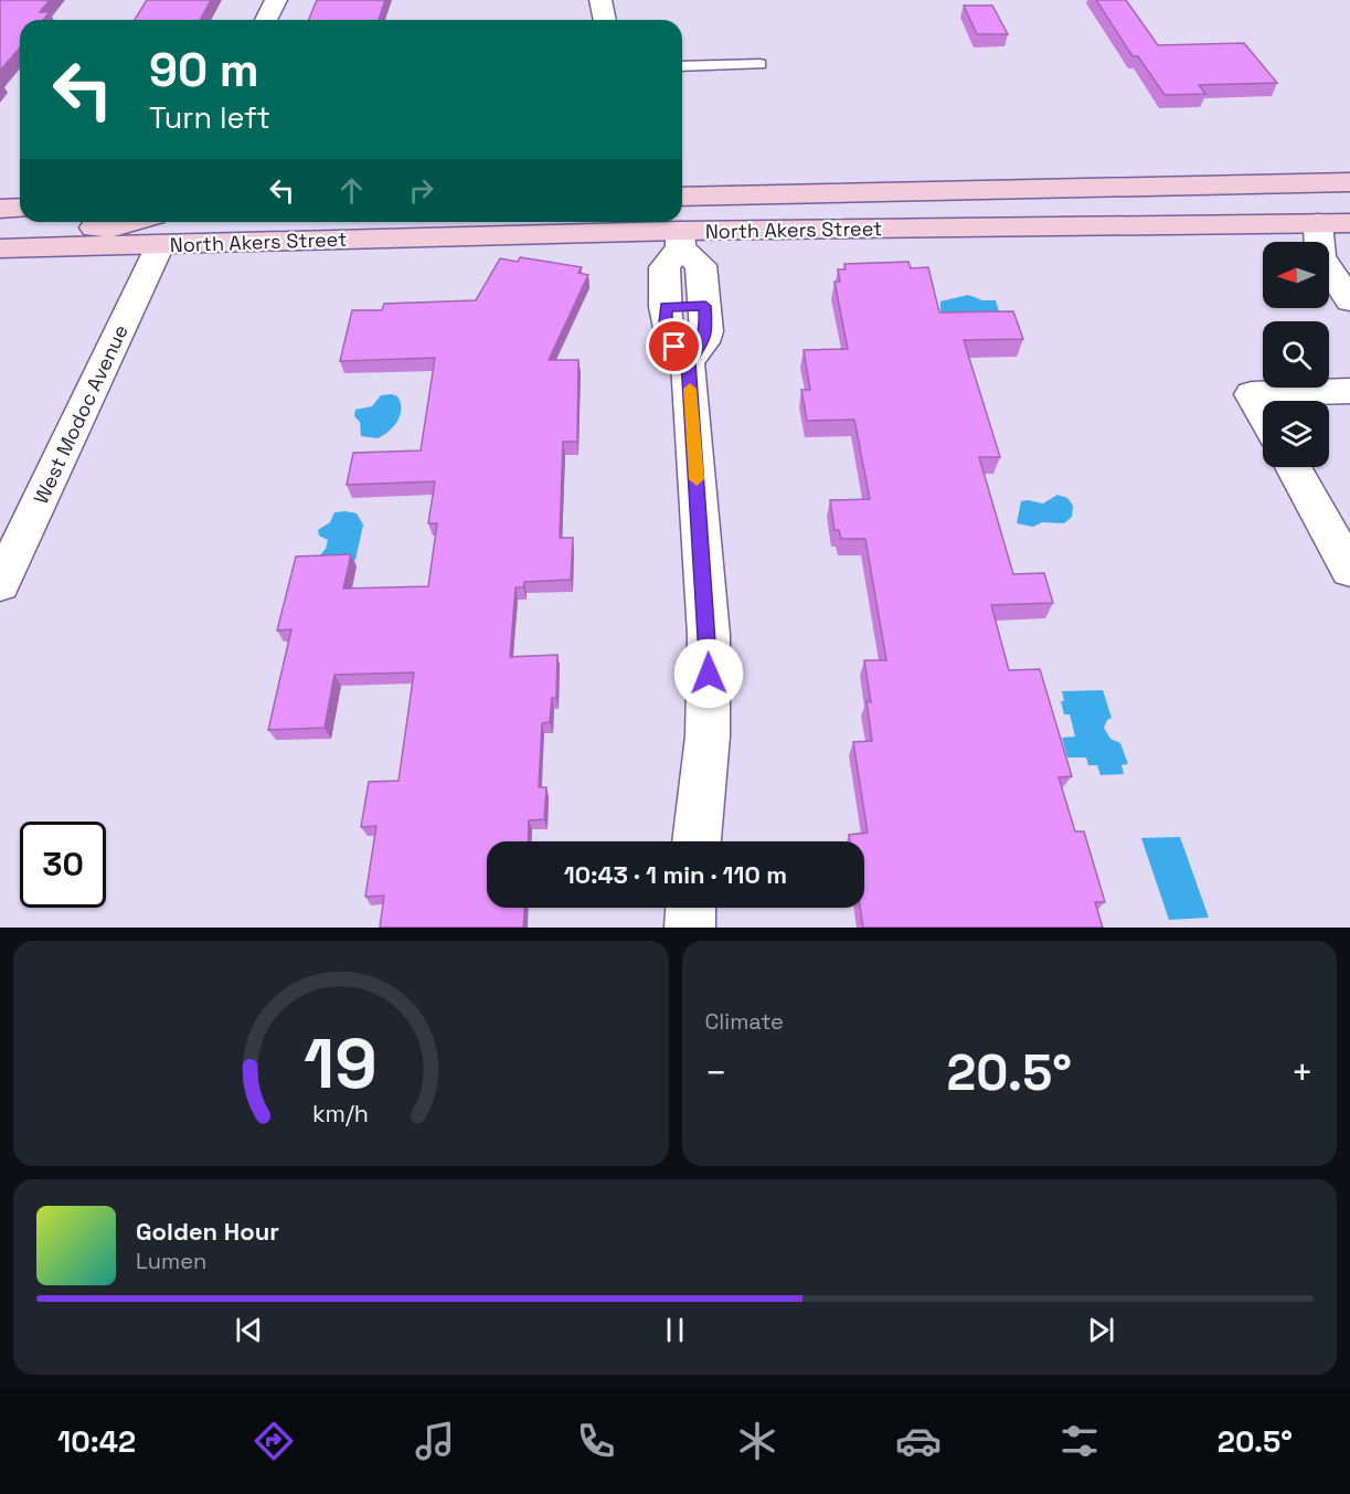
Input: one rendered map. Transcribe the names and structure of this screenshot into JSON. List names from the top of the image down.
{
  "streets": {
    "main road": ["North Akers Street"],
    "street": ["West Modoc Avenue"]
  },
  "crossings": [
    ["North Akers Street", "West Modoc Avenue"]
  ],
  "north": "left",
  "page": {
    "turn": ["90 m", "Turn left"],
    "limit": "30",
    "trip": "10:43 · 1 min · 110 m",
    "tile": "Climate",
    "heat": ["−", "20.5°", "+"],
    "song": ["Golden Hour", "Lumen"],
    "tabs": ["10:42", "20.5°"],
    "gauge": ["19", "km/h"]
  }
}
